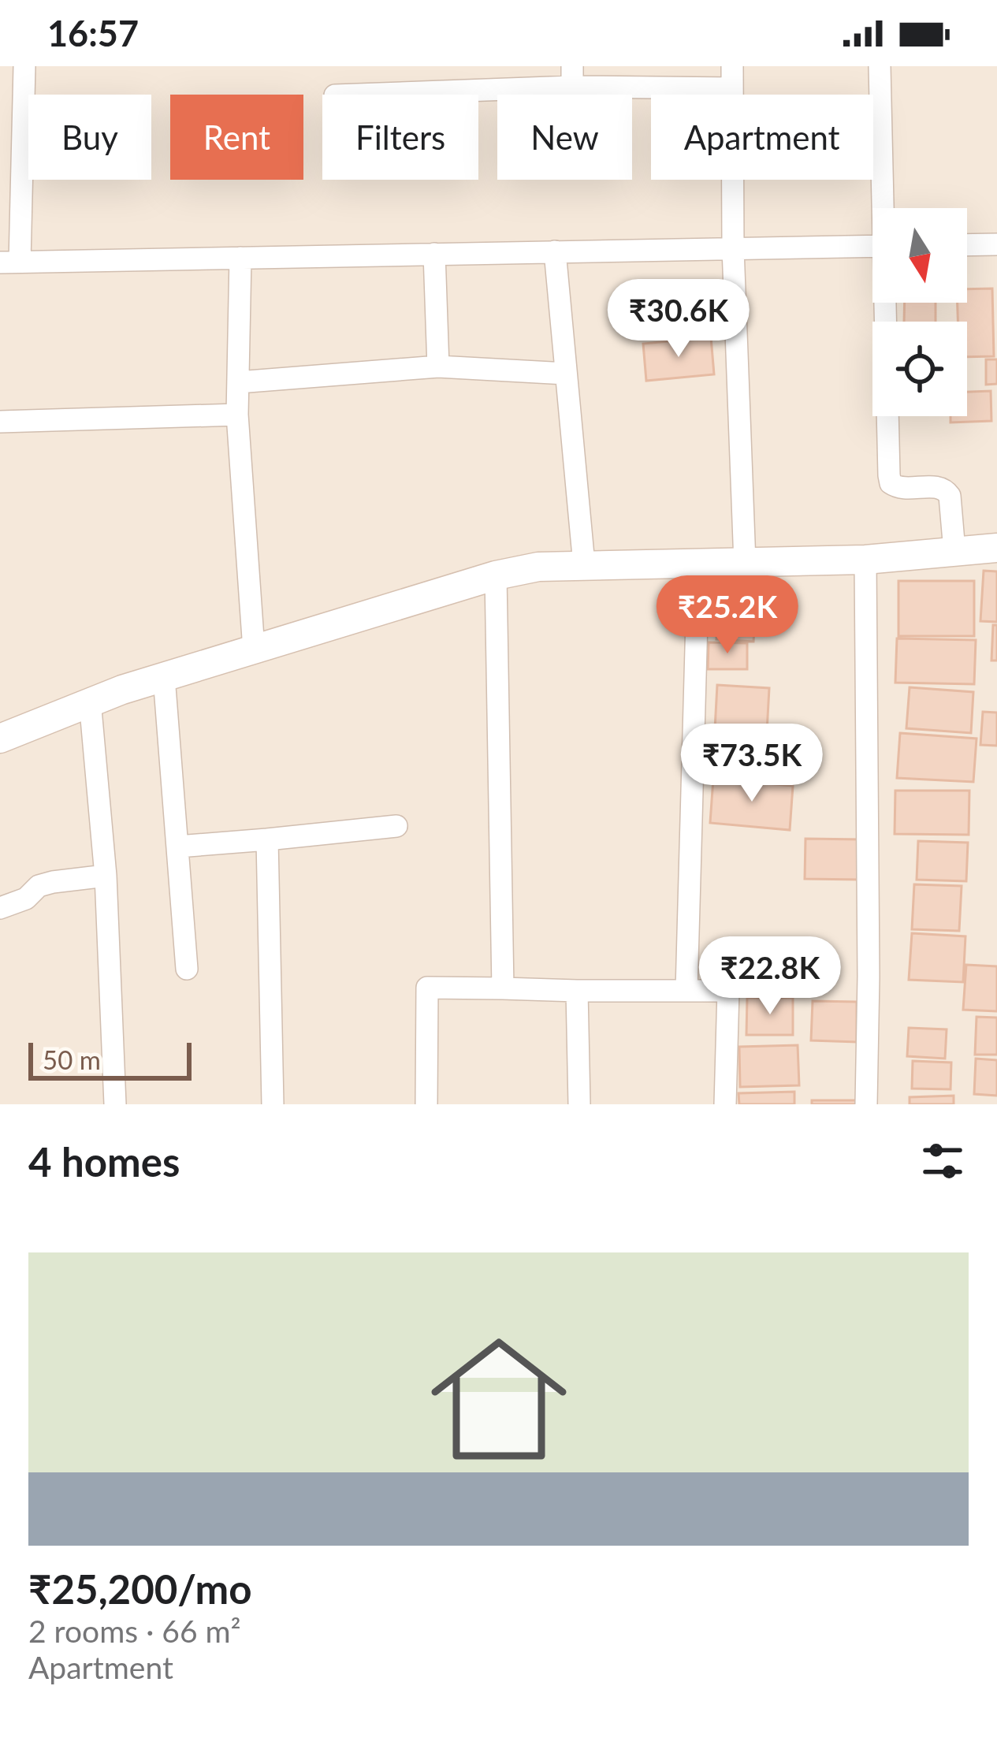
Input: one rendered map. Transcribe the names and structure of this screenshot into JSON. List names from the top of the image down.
{
  "scale_bar": "50 m",
  "north": "bottom",
  "page": {
    "status": "16:57",
    "chip": [
      "Buy",
      "Rent",
      "Filters",
      "New",
      "Apartment"
    ],
    "price": [
      "₹30.6K",
      "₹25.2K",
      "₹73.5K",
      "₹22.8K"
    ],
    "scale": "50 m",
    "heading": "4 homes",
    "list": [
      {
        "name": "₹25,200/mo",
        "note": "2 rooms · 66 m² · Apartment"
      }
    ]
  }
}
